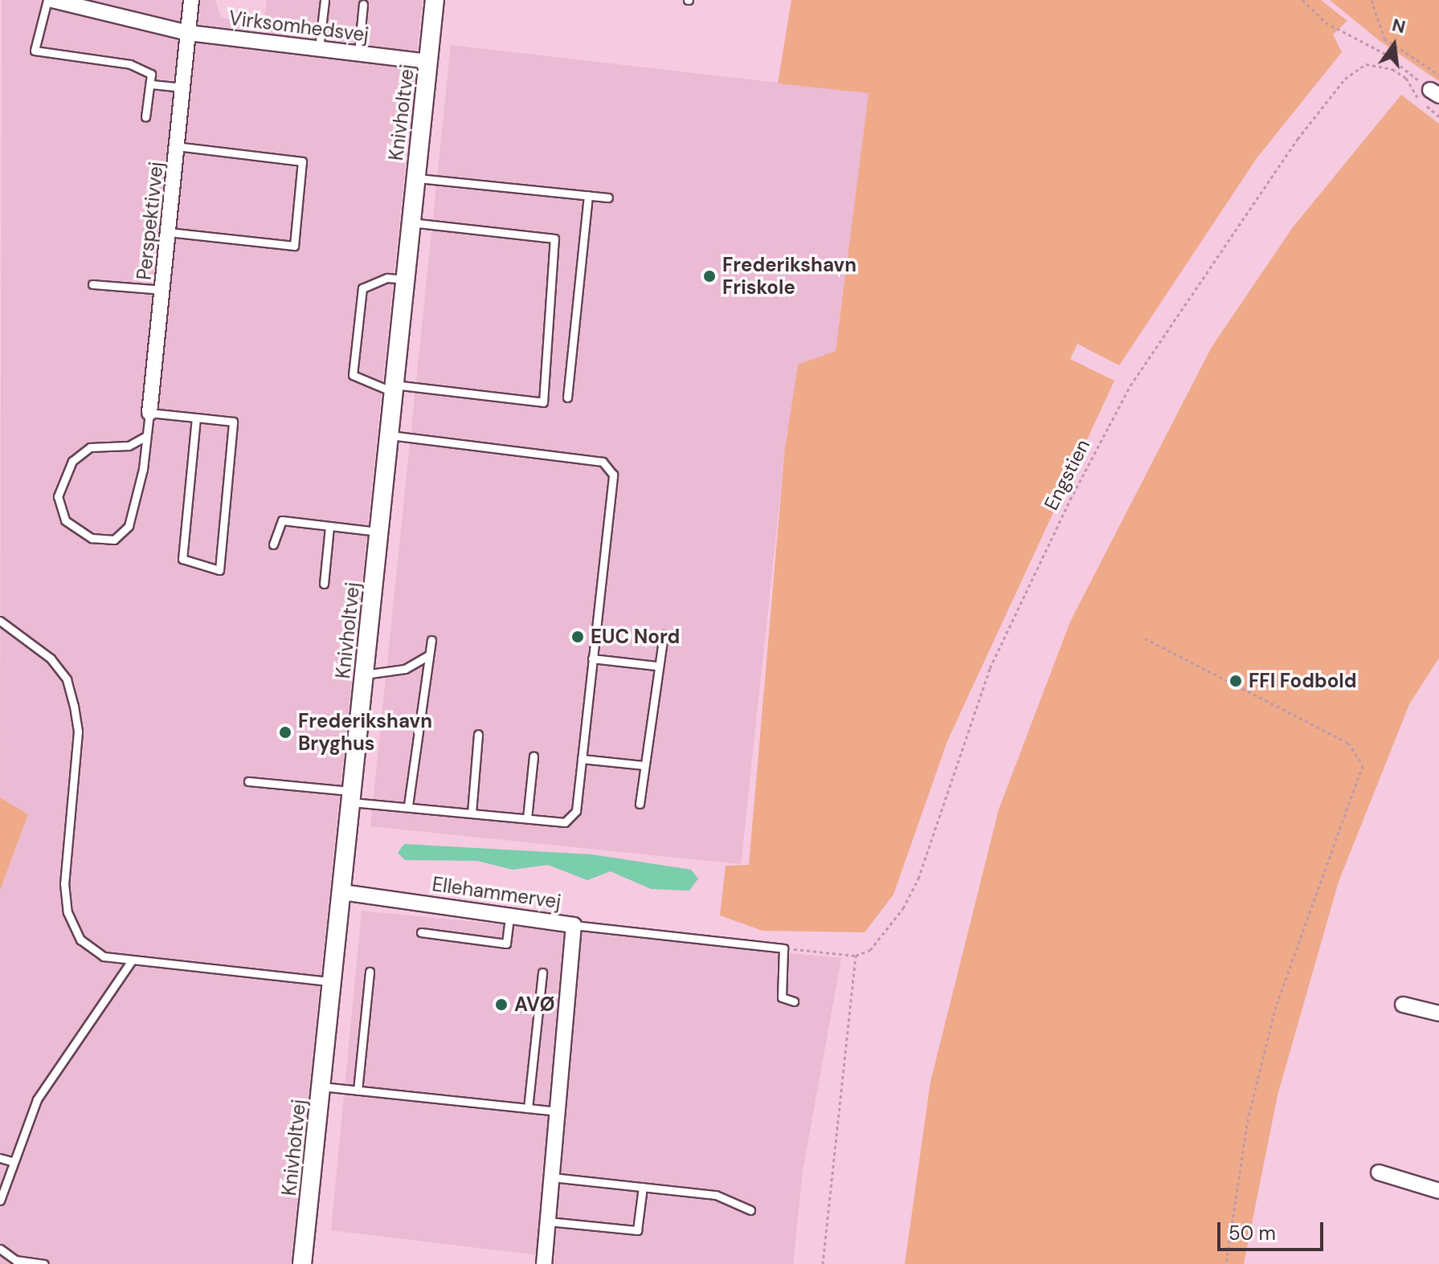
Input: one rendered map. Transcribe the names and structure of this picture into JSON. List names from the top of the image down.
{
  "streets": {
    "street": [
      "Virksomhedsvej",
      "Knivholtvej",
      "Perspektivvej",
      "Ellehammervej"
    ],
    "path": ["Engstien"]
  },
  "crossings": [
    ["Virksomhedsvej", "Knivholtvej"],
    ["Virksomhedsvej", "Perspektivvej"],
    ["Knivholtvej", "Ellehammervej"]
  ],
  "places": [
    "Frederikshavn Friskole",
    "EUC Nord",
    "FFI Fodbold",
    "Frederikshavn Bryghus",
    "AVØ"
  ],
  "scale_bar": "50 m",
  "north": "top"
}
